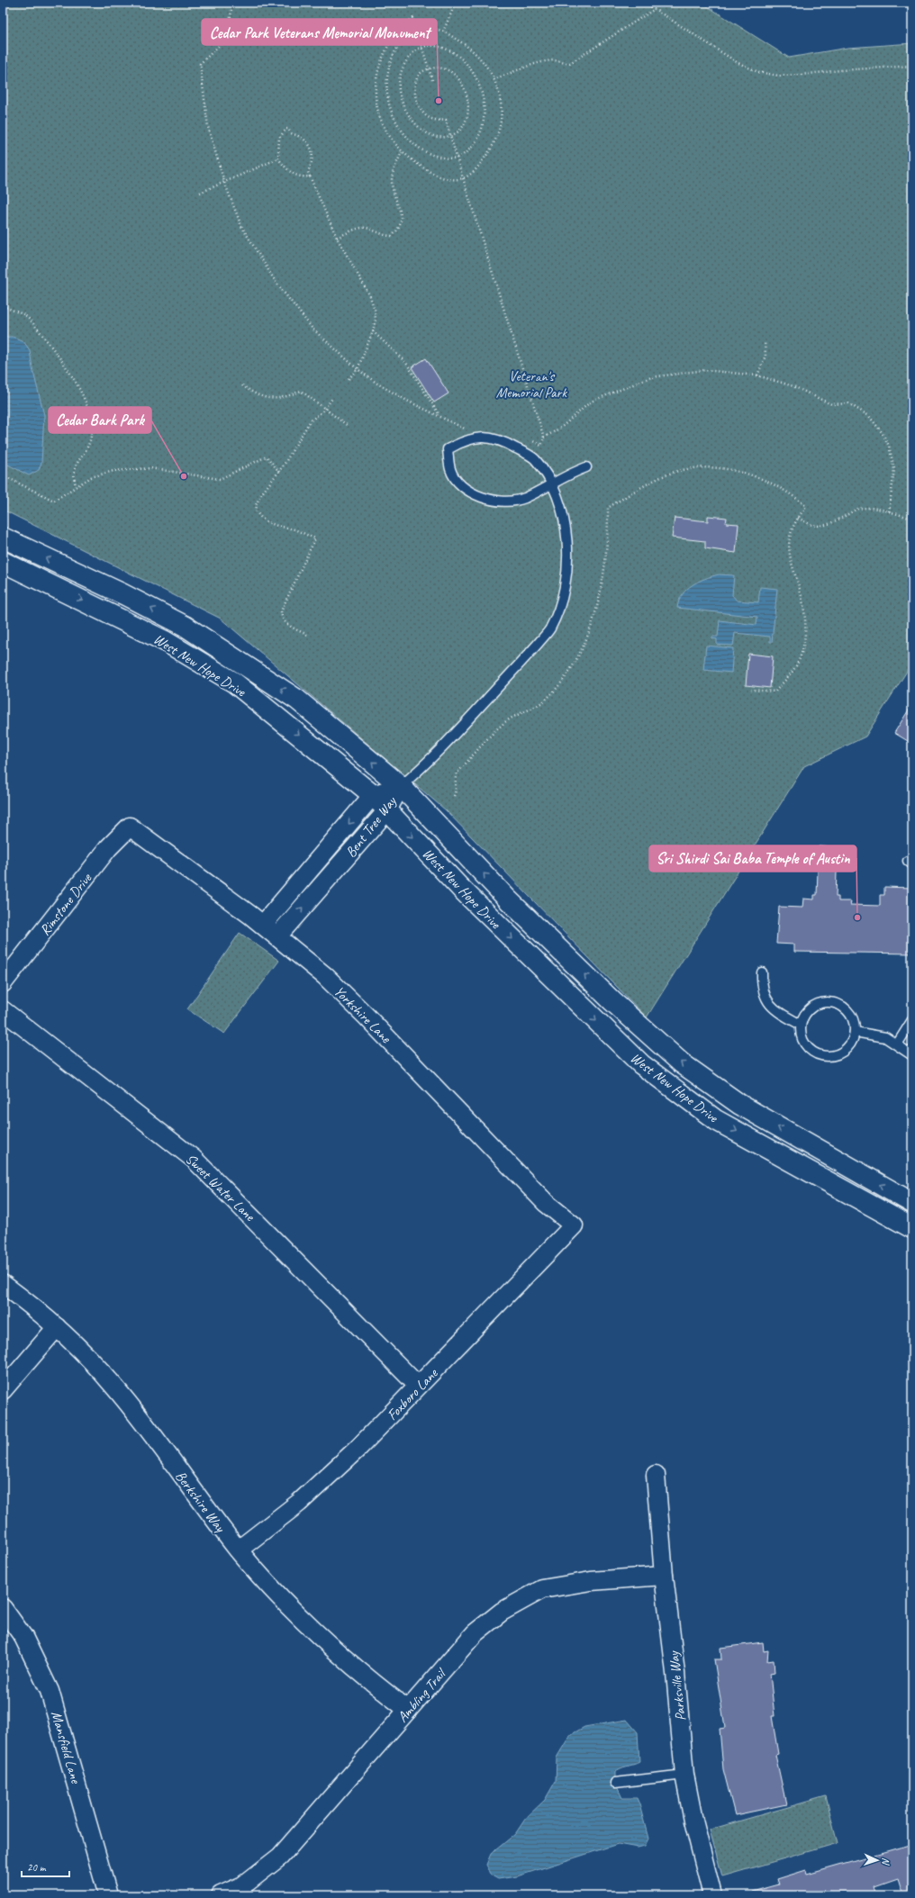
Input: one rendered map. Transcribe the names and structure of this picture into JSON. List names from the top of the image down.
{
  "streets": {
    "main road": ["West New Hope Drive"],
    "street": [
      "Bent Tree Way",
      "Rimstone Drive",
      "Yorkshire Lane",
      "Sweet Water Lane",
      "Foxboro Lane",
      "Berkshire Way",
      "Parksville Way",
      "Ambling Trail",
      "Mansfield Lane"
    ]
  },
  "crossings": [
    ["West New Hope Drive", "Bent Tree Way"],
    ["Bent Tree Way", "Yorkshire Lane"],
    ["Rimstone Drive", "Yorkshire Lane"],
    ["Yorkshire Lane", "Foxboro Lane"],
    ["Sweet Water Lane", "Foxboro Lane"],
    ["Foxboro Lane", "Berkshire Way"],
    ["Berkshire Way", "Ambling Trail"],
    ["Parksville Way", "Ambling Trail"]
  ],
  "parks": ["Veteran's Memorial Park"],
  "places": ["Cedar Park Veterans Memorial Monument", "Cedar Bark Park", "Sri Shirdi Sai Baba Temple of Austin"],
  "scale_bar": "20 m",
  "north": "right"
}
